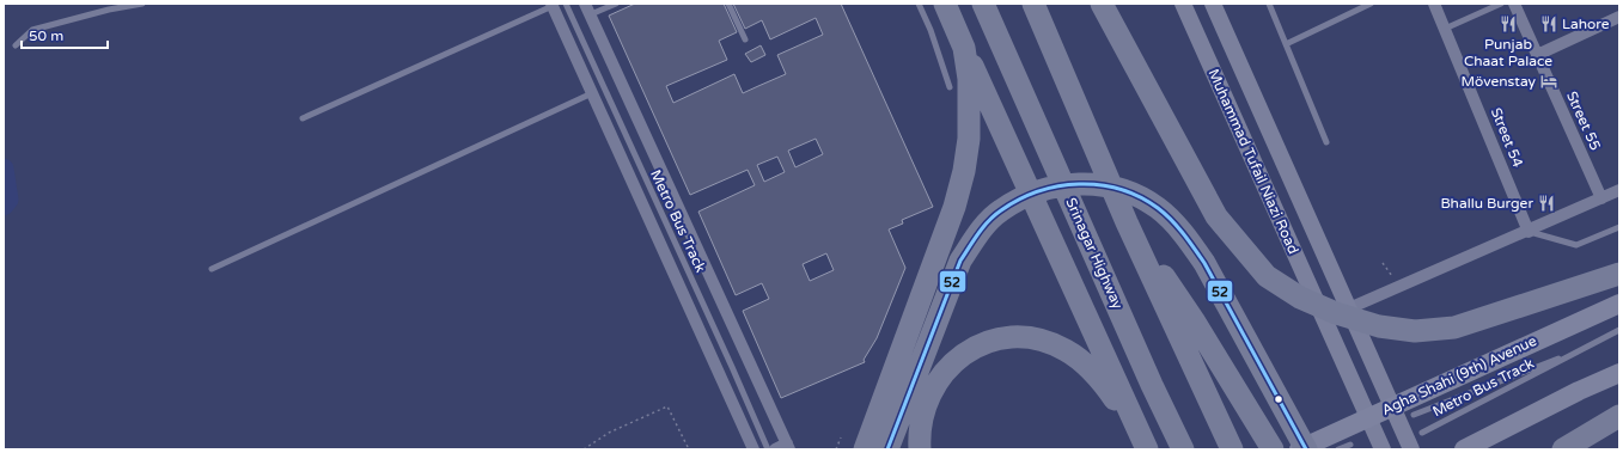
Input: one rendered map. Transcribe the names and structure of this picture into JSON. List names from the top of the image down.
{
  "streets": {
    "highway": ["Srinagar Highway"],
    "main road": ["Muhammad Tufail Niazi Road", "Agha Shahi (9th) Avenue"],
    "street": ["Street 55", "Street 54"],
    "lane": ["Metro Bus Track"]
  },
  "places": {
    "restaurant": ["Punjab Chaat Palace", "Lahore", "Bhallu Burger"],
    "hotel": ["Mövenstay"]
  },
  "lines": ["transit line 52"],
  "scale_bar": "50 m"
}
